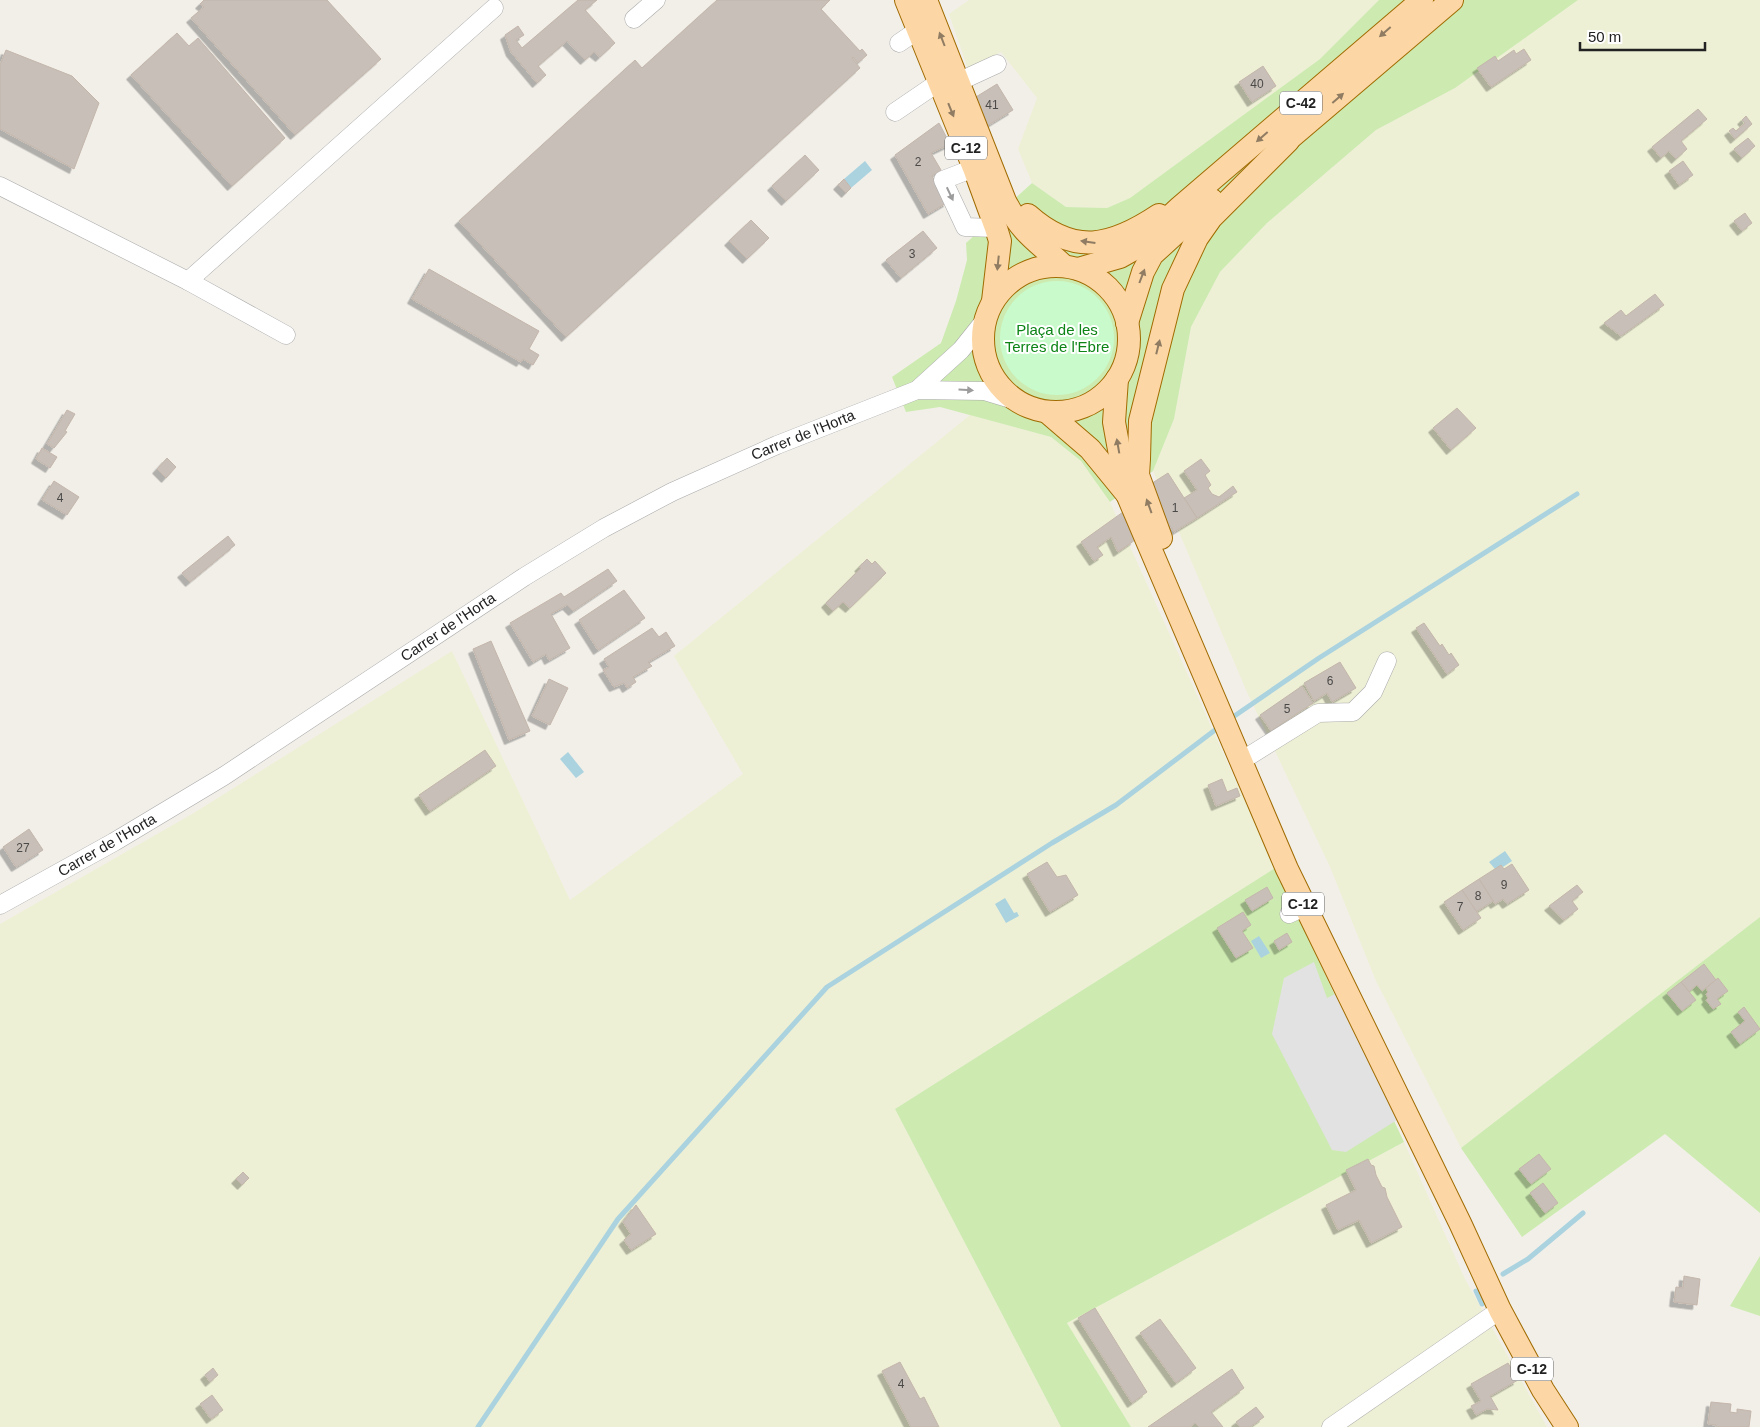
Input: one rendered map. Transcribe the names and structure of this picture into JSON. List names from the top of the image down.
{
  "streets": {
    "main road": ["C-42", "C-12"],
    "street": ["Carrer de l'Horta"]
  },
  "crossings": [
    ["C-42", "C-12"]
  ],
  "parks": ["Plaça de les Terres de l'Ebre"],
  "house_numbers": [
    "40",
    "41",
    "2",
    "3",
    "4",
    "1",
    "6",
    "5",
    "27",
    "9",
    "8",
    "7",
    "4"
  ],
  "scale_bar": "50 m"
}
